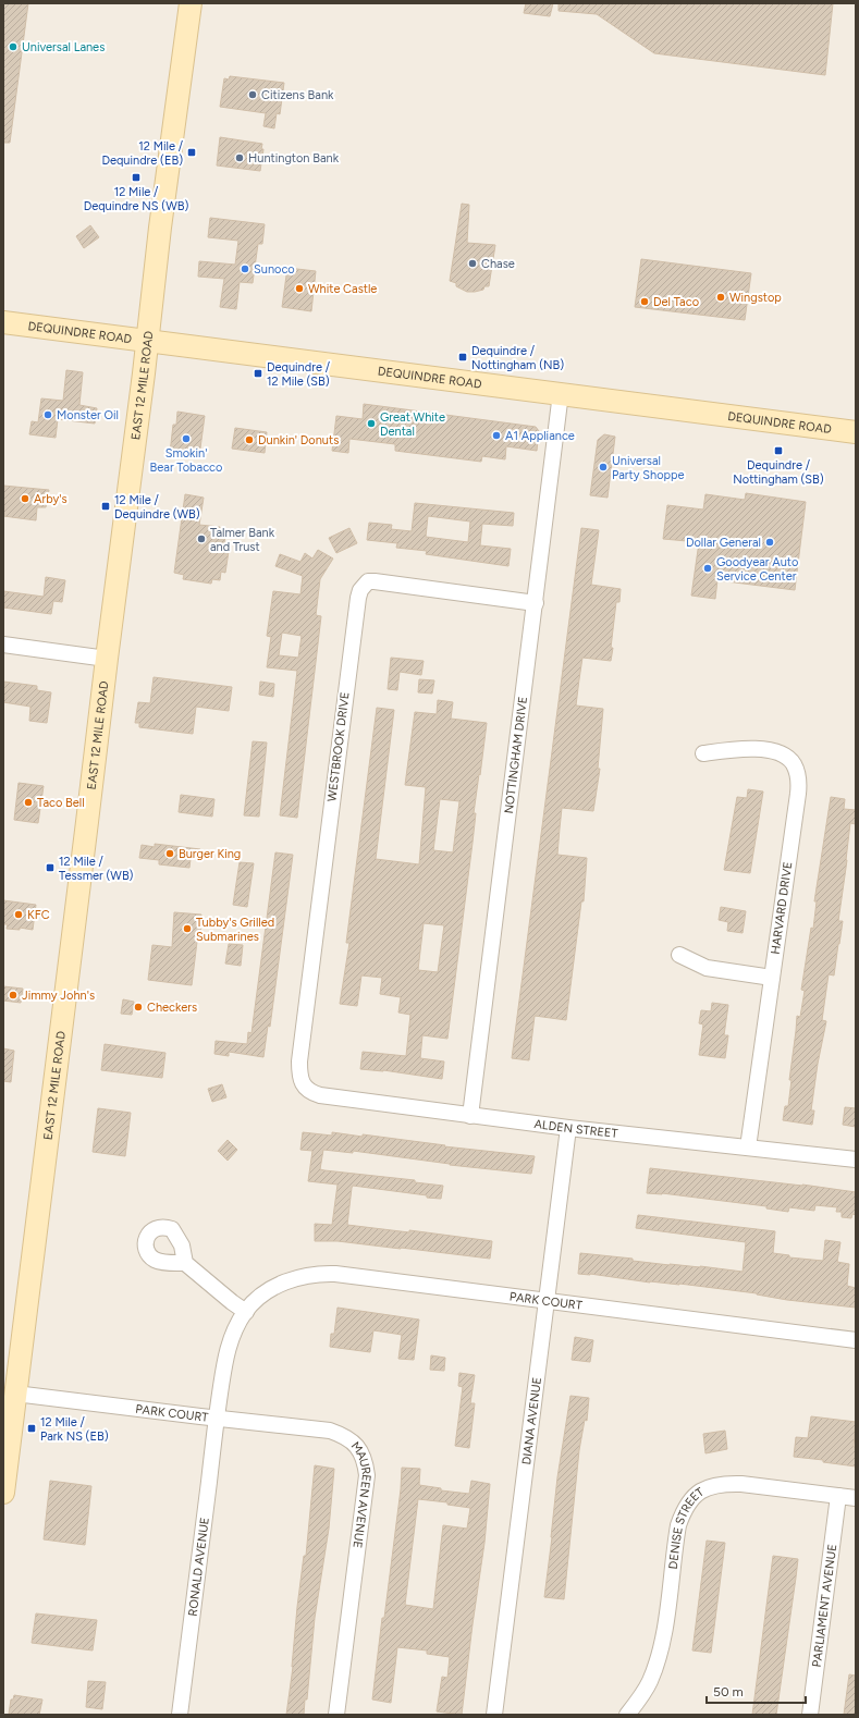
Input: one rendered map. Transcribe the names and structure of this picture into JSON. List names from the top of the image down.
{
  "streets": {
    "main road": ["DEQUINDRE ROAD", "EAST 12 MILE ROAD"],
    "street": [
      "WESTBROOK DRIVE",
      "NOTTINGHAM DRIVE",
      "HARVARD DRIVE",
      "ALDEN STREET",
      "PARK COURT",
      "DIANA AVENUE",
      "MAUREEN AVENUE",
      "DENISE STREET",
      "RONALD AVENUE",
      "PARLIAMENT AVENUE"
    ]
  },
  "crossings": [
    ["DEQUINDRE ROAD", "EAST 12 MILE ROAD"],
    ["DEQUINDRE ROAD", "NOTTINGHAM DRIVE"],
    ["EAST 12 MILE ROAD", "PARK COURT"],
    ["WESTBROOK DRIVE", "NOTTINGHAM DRIVE"],
    ["WESTBROOK DRIVE", "ALDEN STREET"],
    ["NOTTINGHAM DRIVE", "ALDEN STREET"],
    ["HARVARD DRIVE", "ALDEN STREET"],
    ["ALDEN STREET", "DIANA AVENUE"],
    ["PARK COURT", "DIANA AVENUE"],
    ["PARK COURT", "MAUREEN AVENUE"],
    ["PARK COURT", "RONALD AVENUE"],
    ["MAUREEN AVENUE", "RONALD AVENUE"],
    ["DENISE STREET", "PARLIAMENT AVENUE"]
  ],
  "places": {
    "other": [
      "Universal Lanes",
      "Citizens Bank",
      "Huntington Bank",
      "Chase",
      "Sunoco",
      "White Castle",
      "Wingstop",
      "Del Taco",
      "Monster Oil",
      "Great White Dental",
      "A1 Appliance",
      "Smokin' Bear Tobacco",
      "Dunkin' Donuts",
      "Universal Party Shoppe",
      "Arby's",
      "Talmer Bank and Trust",
      "Dollar General",
      "Goodyear Auto Service Center",
      "Taco Bell",
      "Burger King",
      "KFC",
      "Tubby's Grilled Submarines",
      "Jimmy John's",
      "Checkers"
    ],
    "transit": [
      "12 Mile / Dequindre (EB)",
      "12 Mile / Dequindre NS (WB)",
      "Dequindre / Nottingham (NB)",
      "Dequindre / 12 Mile (SB)",
      "Dequindre / Nottingham (SB)",
      "12 Mile / Dequindre (WB)",
      "12 Mile / Tessmer (WB)",
      "12 Mile / Park NS (EB)"
    ]
  },
  "scale_bar": "50 m"
}
